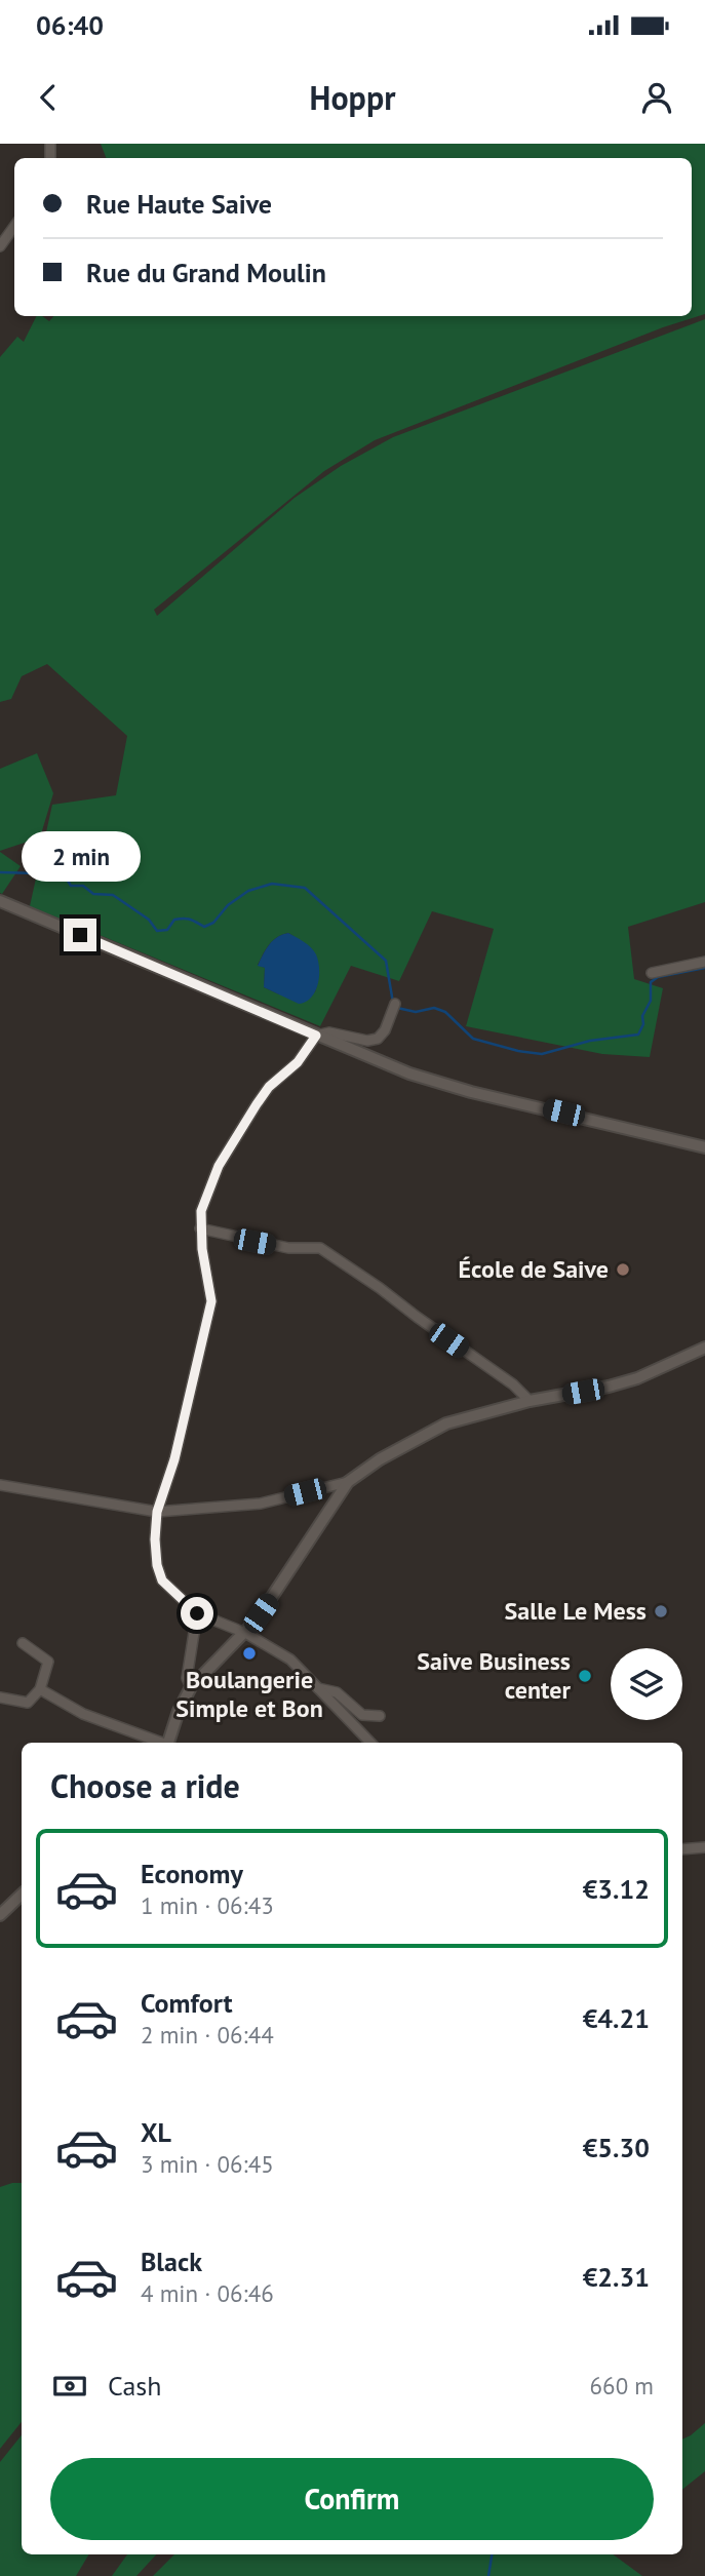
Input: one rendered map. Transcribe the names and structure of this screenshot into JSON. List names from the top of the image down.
{
  "places": [
    "École de Saive",
    "Salle Le Mess",
    "Boulangerie Simple et Bon",
    "Saive Business center"
  ],
  "page": {
    "status": "06:40",
    "header": "Hoppr",
    "banner": ["Rue Haute Saive", "Rue du Grand Moulin"],
    "bubble": "2 min",
    "heading": "Choose a ride",
    "list": [
      {
        "name": "Economy",
        "note": "1 min · 06:43",
        "value": "€3.12"
      },
      {
        "name": "Comfort",
        "note": "2 min · 06:44",
        "value": "€4.21"
      },
      {
        "name": "XL",
        "note": "3 min · 06:45",
        "value": "€5.30"
      },
      {
        "name": "Black",
        "note": "4 min · 06:46",
        "value": "€2.31"
      }
    ],
    "pay": ["Cash", "660 m"],
    "buttons": "Confirm"
  }
}
